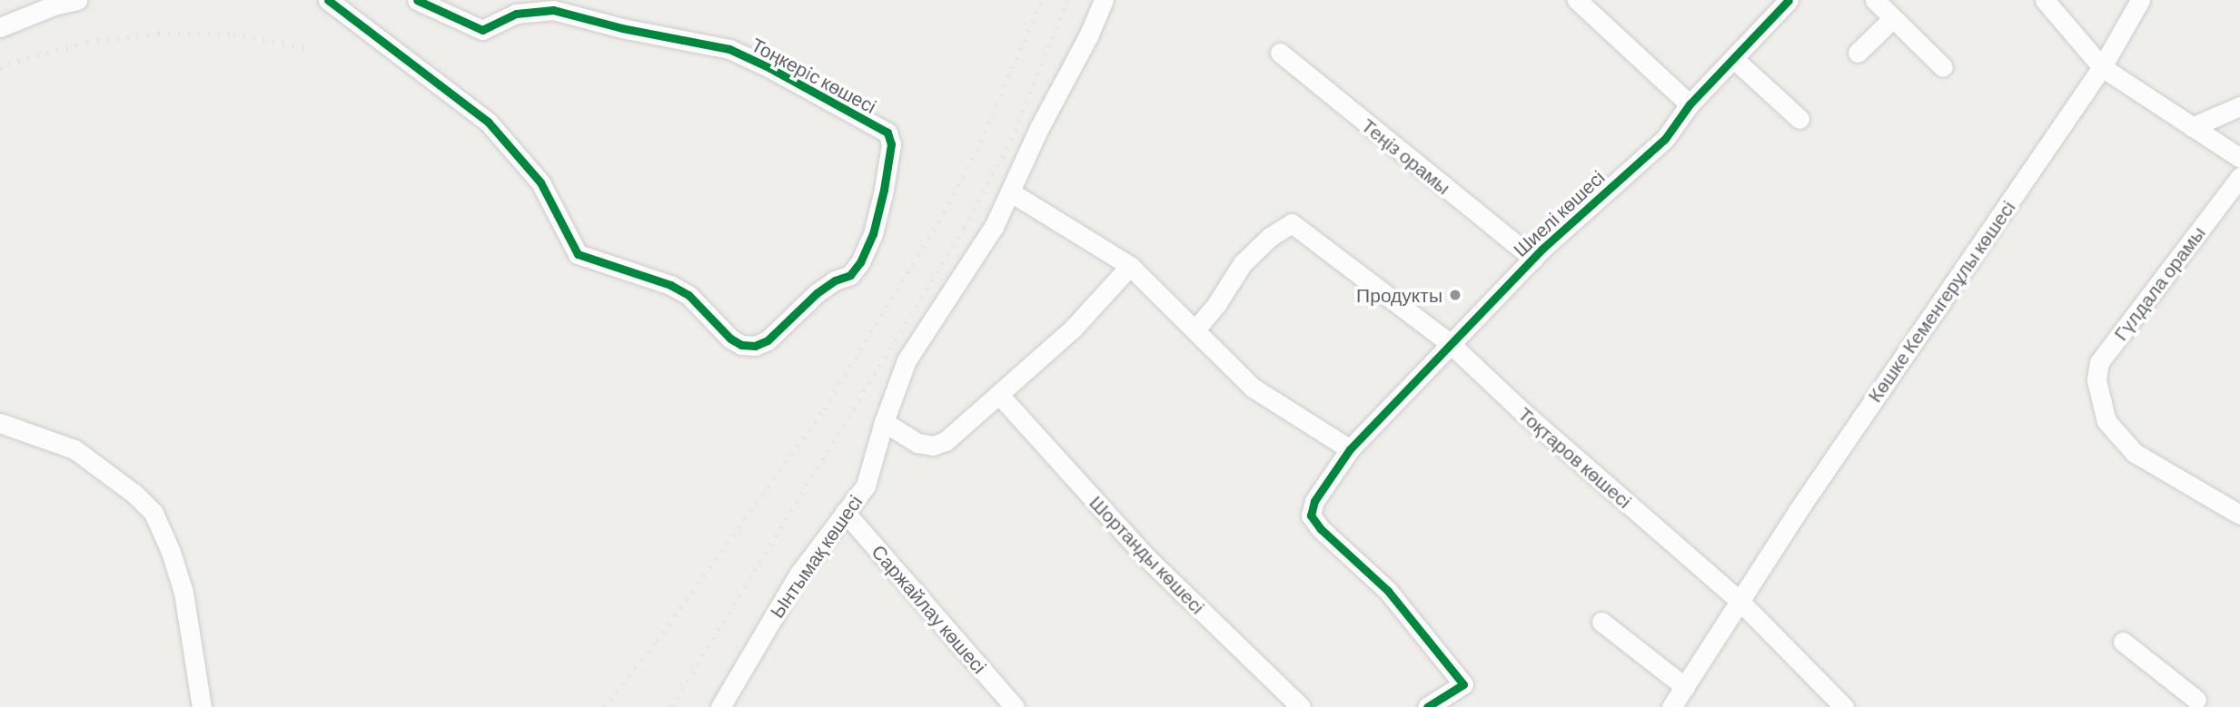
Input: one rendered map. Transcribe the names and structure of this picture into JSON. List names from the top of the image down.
{
  "streets": {
    "street": [
      "Тоңкерiс көшесі",
      "Теңіз орамы",
      "Шиелі көшесі",
      "Гүлдала орамы",
      "Көшке Кеменгерұлы көшесі",
      "Тоқтаров көшесі",
      "Шортанды көшесі",
      "Ынтымақ көшесі",
      "Саржайлау көшесі"
    ]
  },
  "crossings": [
    ["Теңіз орамы", "Шиелі көшесі"],
    ["Шиелі көшесі", "Тоқтаров көшесі"],
    ["Көшке Кеменгерұлы көшесі", "Тоқтаров көшесі"],
    ["Ынтымақ көшесі", "Саржайлау көшесі"]
  ],
  "places": ["Продукты"]
}
